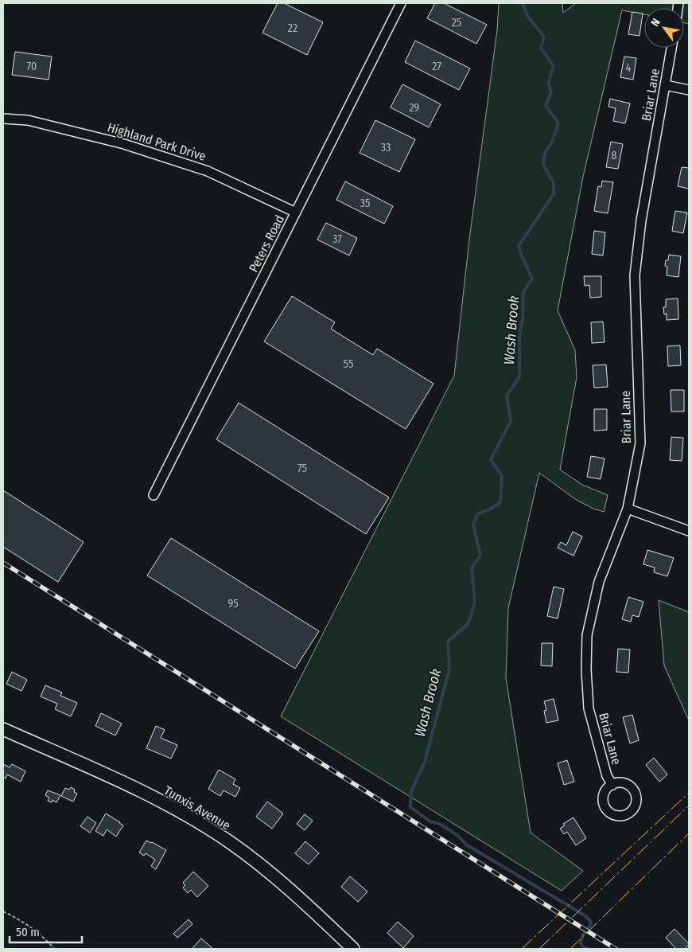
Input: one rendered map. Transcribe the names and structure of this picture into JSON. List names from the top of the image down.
{
  "streets": {
    "main road": ["Tunxis Avenue"],
    "street": ["Briar Lane", "Highland Park Drive", "Peters Road"]
  },
  "crossings": [
    ["Highland Park Drive", "Peters Road"]
  ],
  "water": ["Wash Brook"],
  "house_numbers": [
    "25",
    "22",
    "70",
    "27",
    "4",
    "29",
    "33",
    "8",
    "35",
    "37",
    "55",
    "75",
    "95"
  ],
  "scale_bar": "50 m",
  "north": "top left"
}
